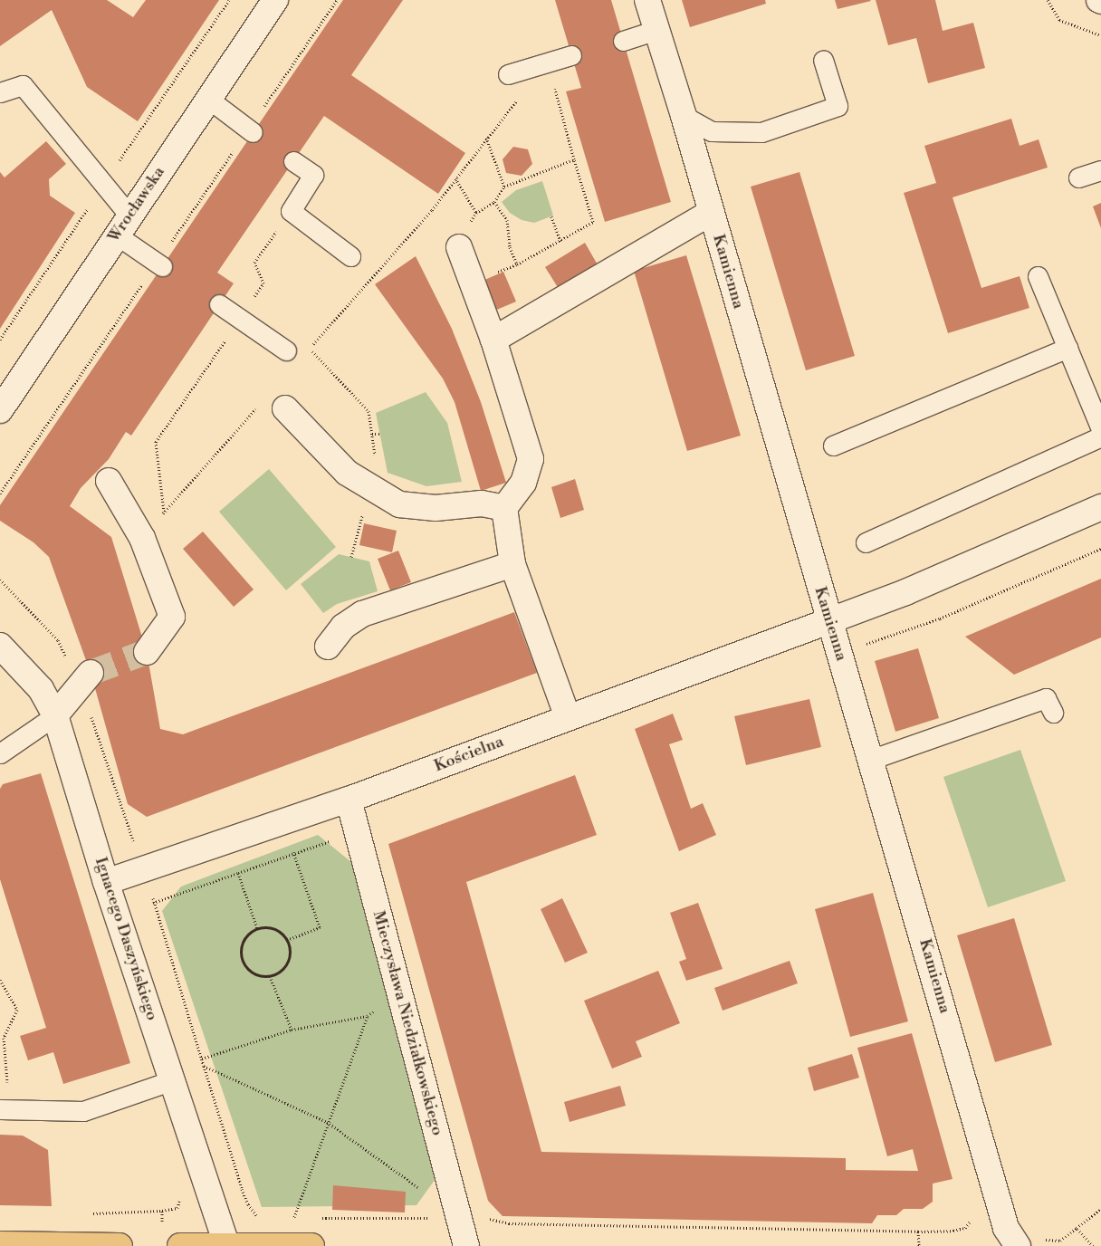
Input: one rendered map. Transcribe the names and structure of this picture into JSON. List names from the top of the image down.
{
  "streets": {
    "street": [
      "Wrocławska",
      "Kamienna",
      "Kościelna",
      "Ignacego Daszyńskiego",
      "Mieczysława Niedziałkowskiego"
    ]
  },
  "crossings": [
    ["Kamienna", "Kościelna"],
    ["Kościelna", "Ignacego Daszyńskiego"],
    ["Kościelna", "Mieczysława Niedziałkowskiego"]
  ]
}
